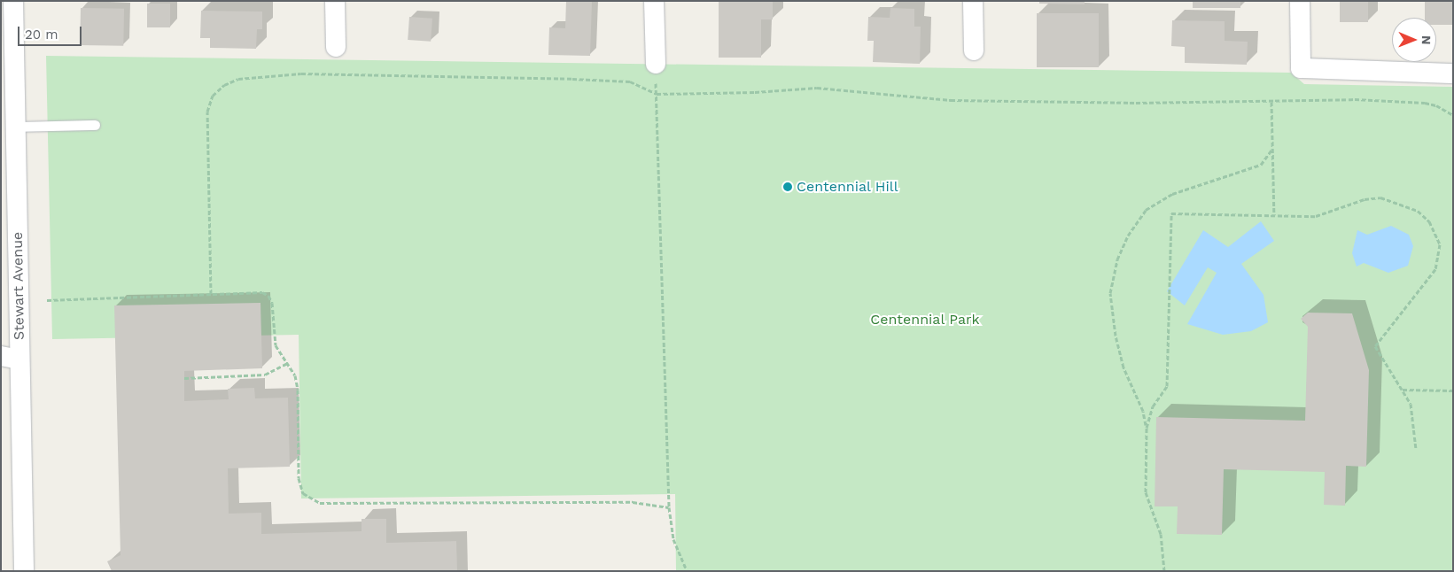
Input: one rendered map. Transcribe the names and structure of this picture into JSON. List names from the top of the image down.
{
  "streets": {
    "street": ["Stewart Avenue"]
  },
  "parks": ["Centennial Park"],
  "places": ["Centennial Hill"],
  "scale_bar": "20 m",
  "north": "right"
}
